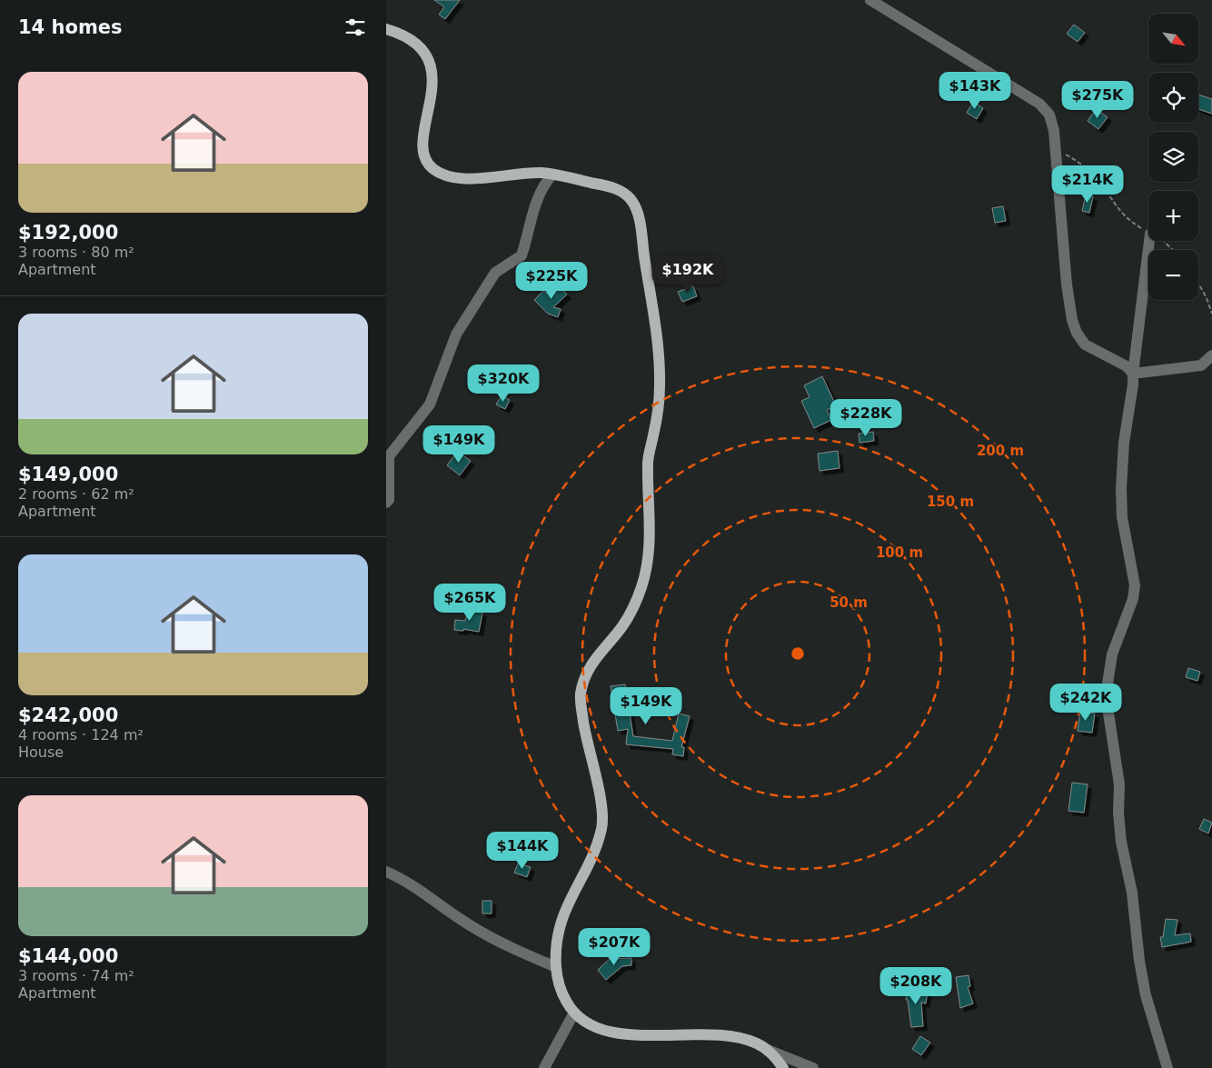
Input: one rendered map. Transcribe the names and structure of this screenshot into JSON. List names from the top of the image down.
{
  "north": "bottom right",
  "page": {
    "heading": "14 homes",
    "map_buttons": ["+", "−"],
    "list": [
      {
        "name": "$192,000",
        "note": "3 rooms · 80 m² · Apartment"
      },
      {
        "name": "$149,000",
        "note": "2 rooms · 62 m² · Apartment"
      },
      {
        "name": "$242,000",
        "note": "4 rooms · 124 m² · House"
      },
      {
        "name": "$144,000",
        "note": "3 rooms · 74 m² · Apartment"
      }
    ],
    "price": [
      "$143K",
      "$275K",
      "$214K",
      "$192K",
      "$225K",
      "$320K",
      "$228K",
      "$149K",
      "$265K",
      "$242K",
      "$149K",
      "$144K",
      "$207K",
      "$208K"
    ]
  },
  "rings": [
    "200 m",
    "150 m",
    "100 m",
    "50 m"
  ]
}
